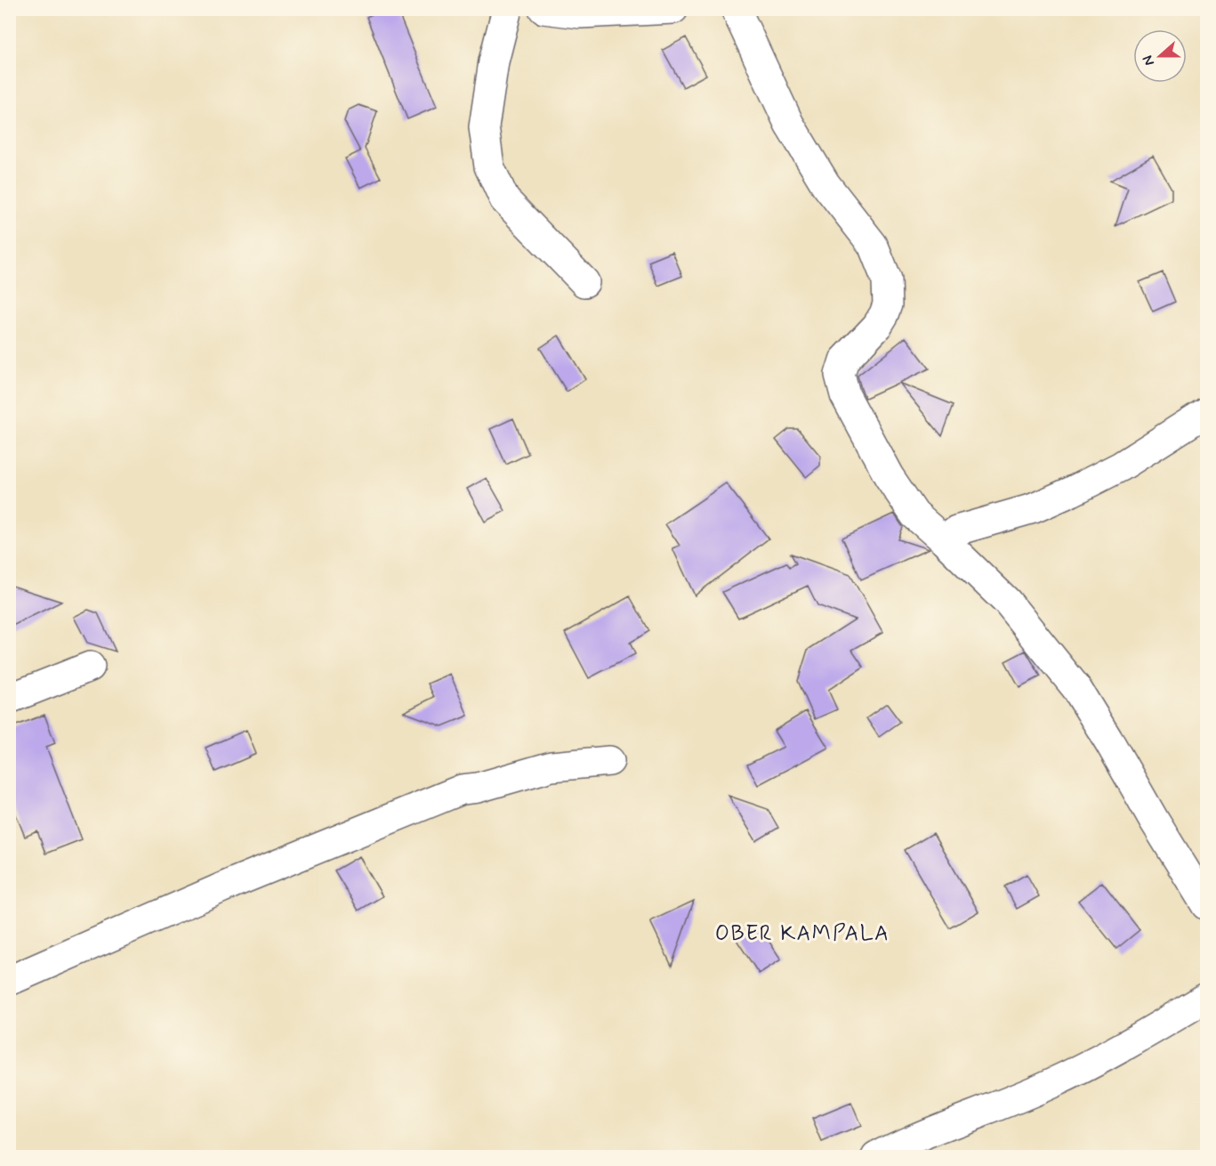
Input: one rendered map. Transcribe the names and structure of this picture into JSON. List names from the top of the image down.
{
  "districts": ["OBER KAMPALA"],
  "north": "left"
}
